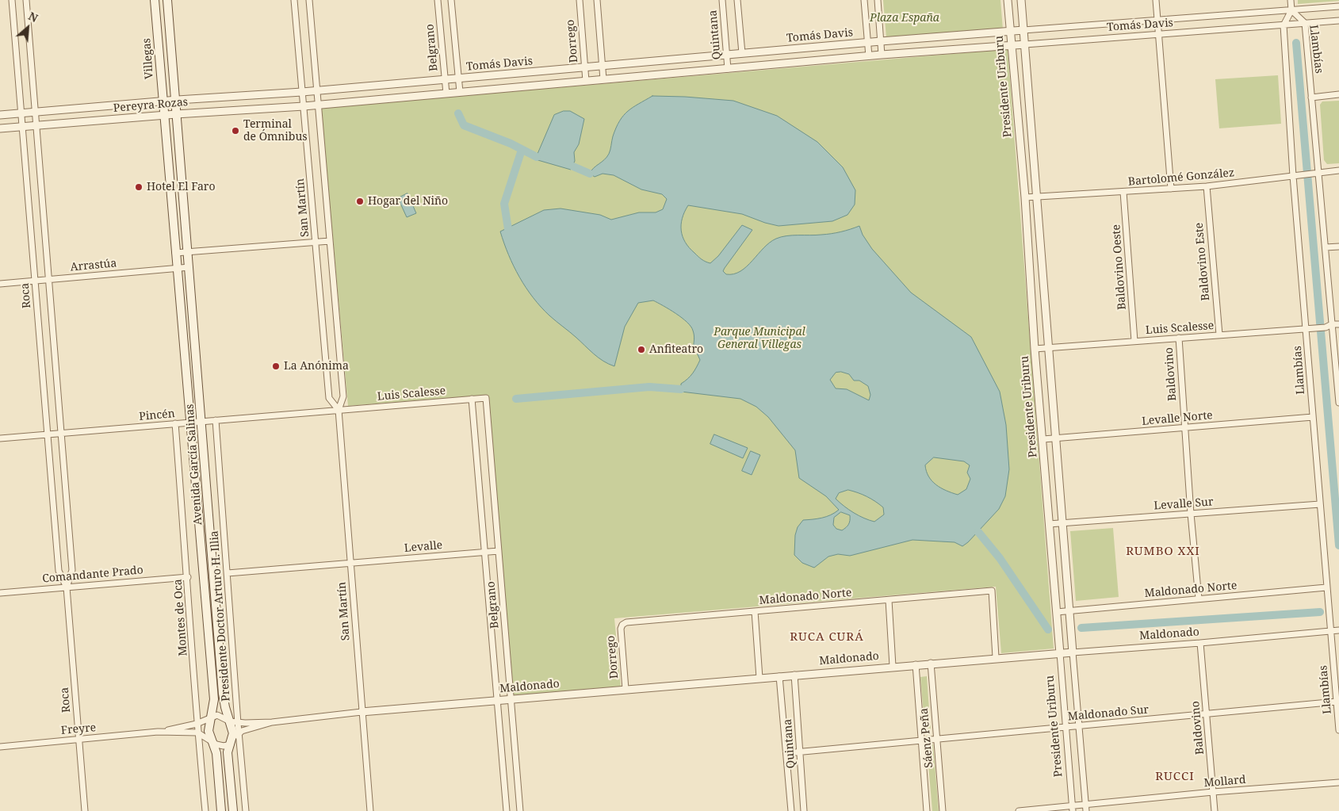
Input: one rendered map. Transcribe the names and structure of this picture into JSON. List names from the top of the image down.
{
  "streets": {
    "main road": ["Villegas", "Avenida García Salinas"],
    "street": [
      "Tomás Davis",
      "Quintana",
      "Dorrego",
      "Belgrano",
      "Llambías",
      "Presidente Uriburu",
      "Pereyra Rozas",
      "Bartolomé González",
      "San Martín",
      "Baldovino Este",
      "Arrastúa",
      "Baldovino Oeste",
      "Roca",
      "Luis Scalesse",
      "Baldovino",
      "Pincén",
      "Levalle Norte",
      "Levalle Sur",
      "Levalle",
      "Comandante Prado",
      "Maldonado Norte",
      "Presidente Doctor Arturo H. Illia",
      "Montes de Oca",
      "Maldonado",
      "Maldonado Sur",
      "Freyre",
      "Sáenz Peña",
      "Mollard"
    ]
  },
  "crossings": [
    ["Tomás Davis", "Quintana"],
    ["Tomás Davis", "Dorrego"],
    ["Tomás Davis", "Belgrano"],
    ["Tomás Davis", "Llambías"],
    ["Tomás Davis", "Presidente Uriburu"],
    ["Tomás Davis", "Pereyra Rozas"],
    ["Tomás Davis", "San Martín"],
    ["Quintana", "Maldonado"],
    ["Quintana", "Maldonado Sur"],
    ["Dorrego", "Maldonado Norte"],
    ["Dorrego", "Maldonado"],
    ["Belgrano", "Luis Scalesse"],
    ["Belgrano", "Levalle"],
    ["Belgrano", "Maldonado"],
    ["Llambías", "Bartolomé González"],
    ["Llambías", "Luis Scalesse"],
    ["Llambías", "Levalle Norte"],
    ["Llambías", "Levalle Sur"],
    ["Llambías", "Maldonado Norte"],
    ["Llambías", "Maldonado"],
    ["Llambías", "Maldonado Sur"],
    ["Villegas", "Pereyra Rozas"],
    ["Villegas", "Avenida García Salinas"],
    ["Presidente Uriburu", "Bartolomé González"],
    ["Presidente Uriburu", "Luis Scalesse"],
    ["Presidente Uriburu", "Levalle Norte"],
    ["Presidente Uriburu", "Levalle Sur"],
    ["Presidente Uriburu", "Maldonado Norte"],
    ["Presidente Uriburu", "Maldonado"],
    ["Presidente Uriburu", "Maldonado Sur"],
    ["Presidente Uriburu", "Mollard"],
    ["Pereyra Rozas", "San Martín"],
    ["Pereyra Rozas", "Roca"],
    ["Pereyra Rozas", "Avenida García Salinas"],
    ["Bartolomé González", "Baldovino Este"],
    ["Bartolomé González", "Baldovino Oeste"],
    ["San Martín", "Luis Scalesse"],
    ["San Martín", "Pincén"],
    ["San Martín", "Levalle"],
    ["San Martín", "Maldonado"],
    ["Baldovino Este", "Luis Scalesse"],
    ["Arrastúa", "Roca"],
    ["Arrastúa", "Avenida García Salinas"],
    ["Baldovino Oeste", "Luis Scalesse"],
    ["Roca", "Pincén"],
    ["Roca", "Comandante Prado"],
    ["Roca", "Freyre"],
    ["Luis Scalesse", "Baldovino"],
    ["Luis Scalesse", "Pincén"],
    ["Baldovino", "Levalle Norte"],
    ["Baldovino", "Levalle Sur"],
    ["Baldovino", "Maldonado Norte"],
    ["Baldovino", "Maldonado"],
    ["Baldovino", "Maldonado Sur"],
    ["Baldovino", "Mollard"],
    ["Pincén", "Avenida García Salinas"],
    ["Pincén", "Presidente Doctor Arturo H. Illia"],
    ["Pincén", "Montes de Oca"],
    ["Avenida García Salinas", "Presidente Doctor Arturo H. Illia"],
    ["Avenida García Salinas", "Freyre"],
    ["Comandante Prado", "Montes de Oca"],
    ["Maldonado Norte", "Maldonado"],
    ["Presidente Doctor Arturo H. Illia", "Freyre"],
    ["Montes de Oca", "Freyre"],
    ["Maldonado", "Sáenz Peña"],
    ["Maldonado Sur", "Sáenz Peña"]
  ],
  "districts": ["RUMBO XXI", "RUCA CURÁ", "RUCCI"],
  "parks": ["Plaza España", "Parque Municipal General Villegas"],
  "places": [
    "Terminal de Ómnibus",
    "Hotel El Faro",
    "Hogar del Niño",
    "Anfiteatro",
    "La Anónima"
  ],
  "north": "top right"
}
